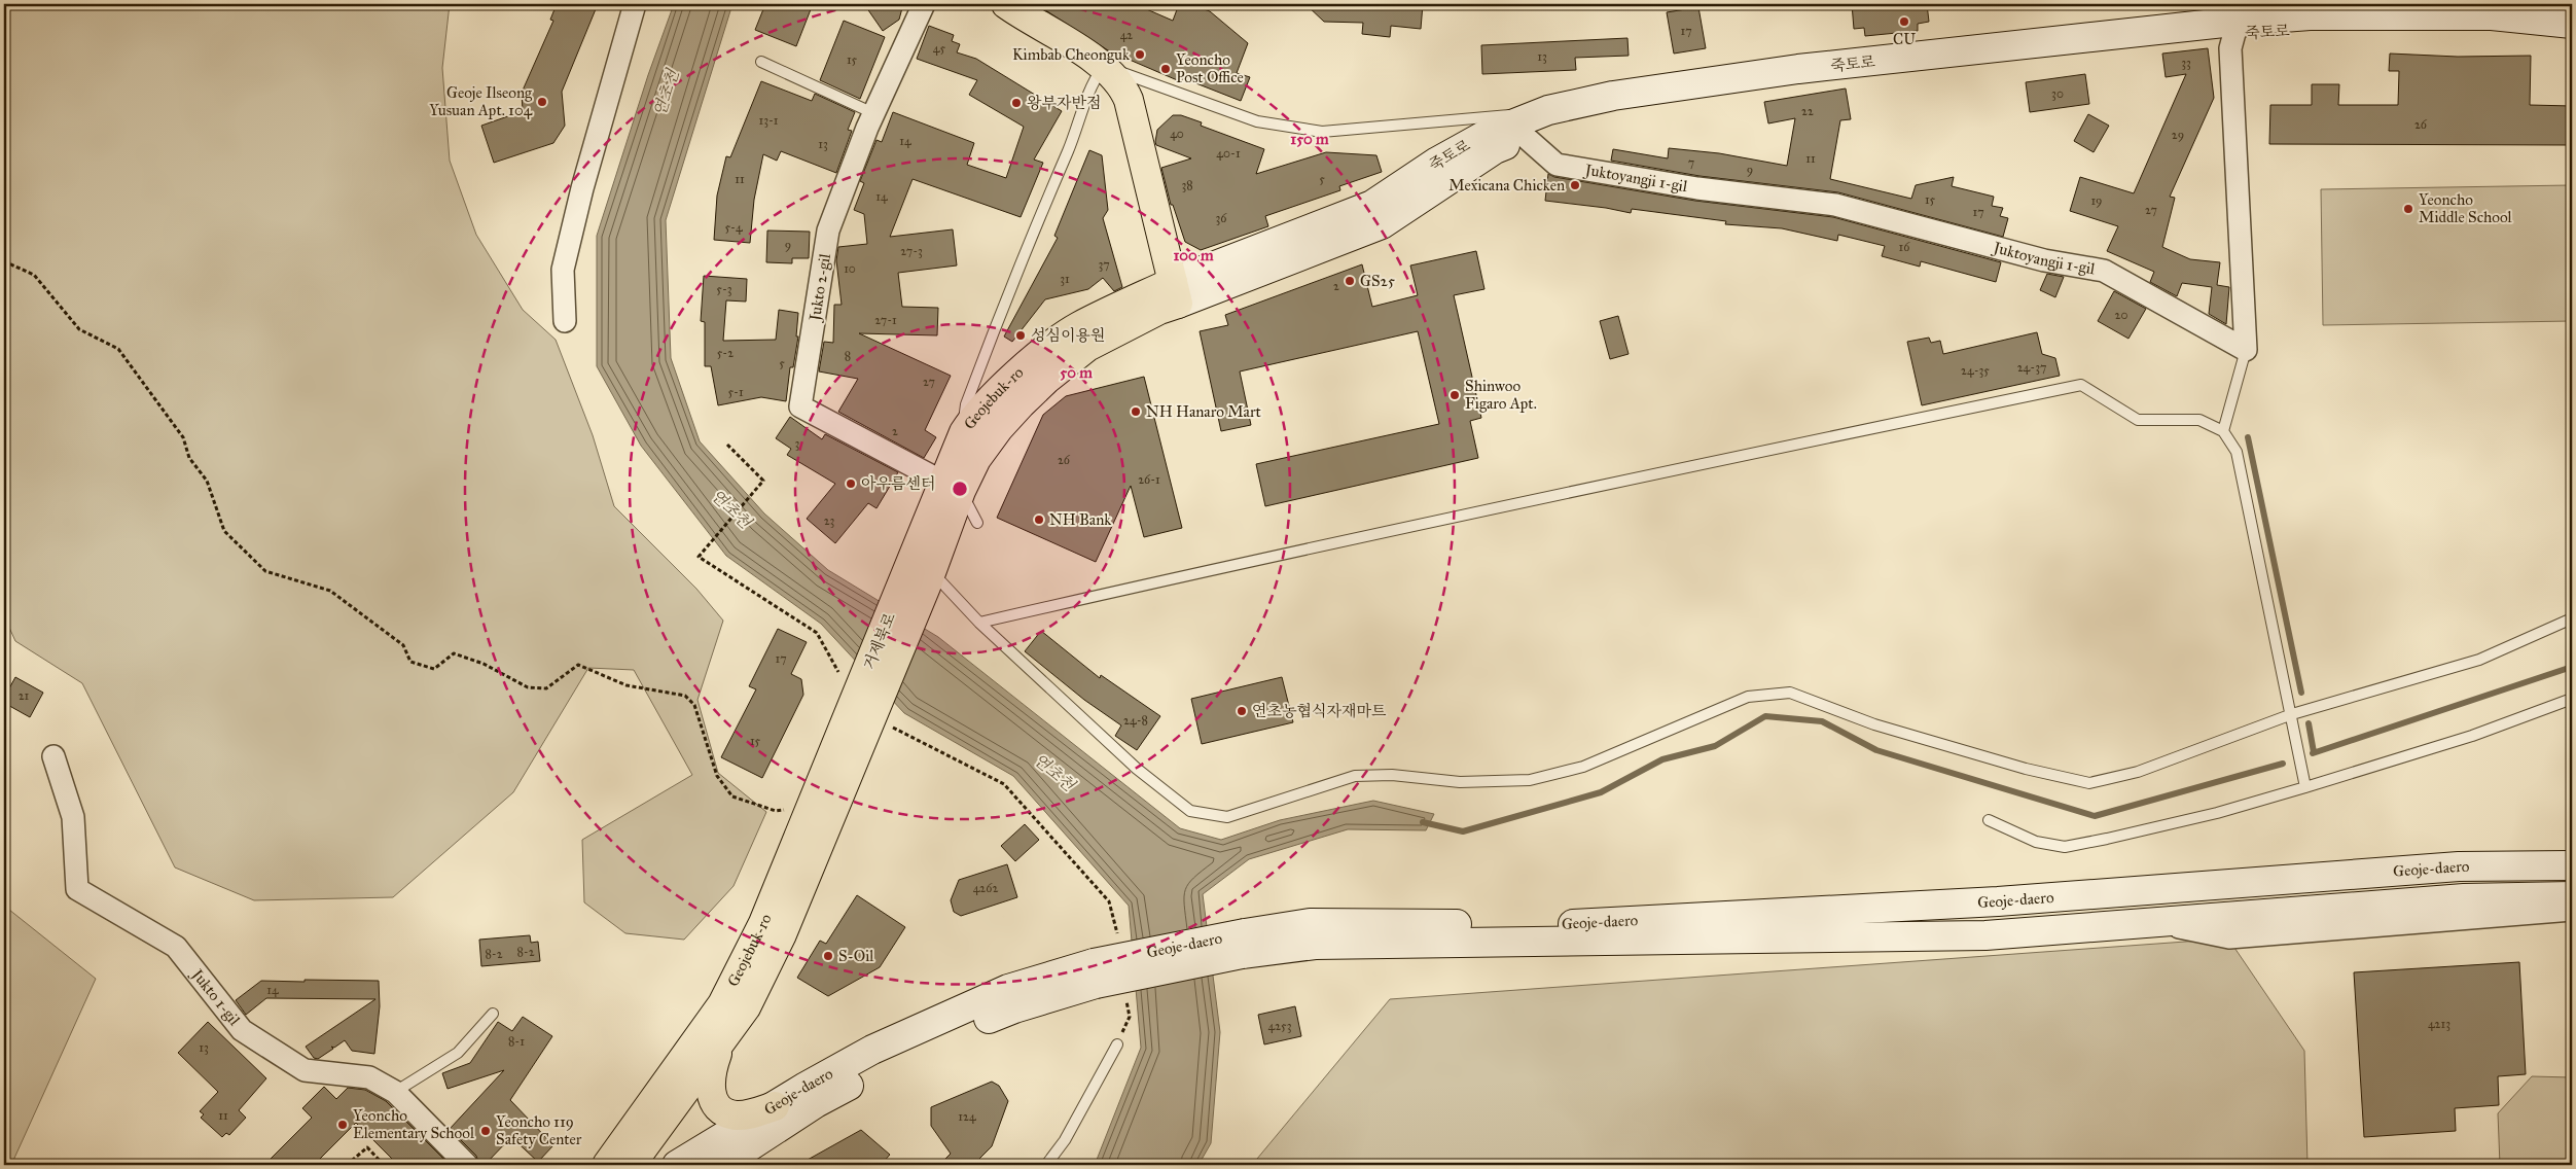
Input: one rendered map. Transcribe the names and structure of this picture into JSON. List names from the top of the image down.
{
  "streets": {
    "main road": [
      "죽토로",
      "Geojebuk-ro",
      "거제북로",
      "Geoje-daero"
    ],
    "street": ["Juktoyangji 1-gil", "Jukto 2-gil", "Jukto 1-gil"]
  },
  "crossings": [
    ["죽토로", "Juktoyangji 1-gil"],
    ["죽토로", "Geojebuk-ro"],
    ["Jukto 2-gil", "Geojebuk-ro"],
    ["Geojebuk-ro", "거제북로"]
  ],
  "water": ["연초천"],
  "places": [
    "CU",
    "Kimbab Cheonguk",
    "Yeoncho Post Office",
    "Geoje Ilseong Yusuan Apt. 104",
    "왕부자반점",
    "Mexicana Chicken",
    "Yeoncho Middle School",
    "GS25",
    "성심이용원",
    "Shinwoo Figaro Apt.",
    "NH Hanaro Mart",
    "아우름센터",
    "NH Bank",
    "연초농협식자재마트",
    "S-Oil",
    "Yeoncho Elementary School",
    "Yeoncho 119 Safety Center"
  ],
  "house_numbers": [
    "17",
    "42",
    "45",
    "13",
    "15",
    "33",
    "30",
    "22",
    "13-1",
    "26",
    "40",
    "29",
    "14",
    "13",
    "40-1",
    "11",
    "7",
    "9",
    "11",
    "5",
    "38",
    "14",
    "15",
    "19",
    "27",
    "17",
    "36",
    "5-4",
    "9",
    "16",
    "27-3",
    "37",
    "10",
    "31",
    "2",
    "5-3",
    "20",
    "27-1",
    "5-2",
    "8",
    "5",
    "24-37",
    "24-35",
    "27",
    "5-1",
    "2",
    "3",
    "26",
    "26-1",
    "23",
    "17",
    "21",
    "24-8",
    "15",
    "4262",
    "8-2",
    "8-2",
    "14",
    "4213",
    "4253",
    "8-1",
    "13",
    "11",
    "124"
  ],
  "rings": ["150 m", "100 m", "50 m"]
}
